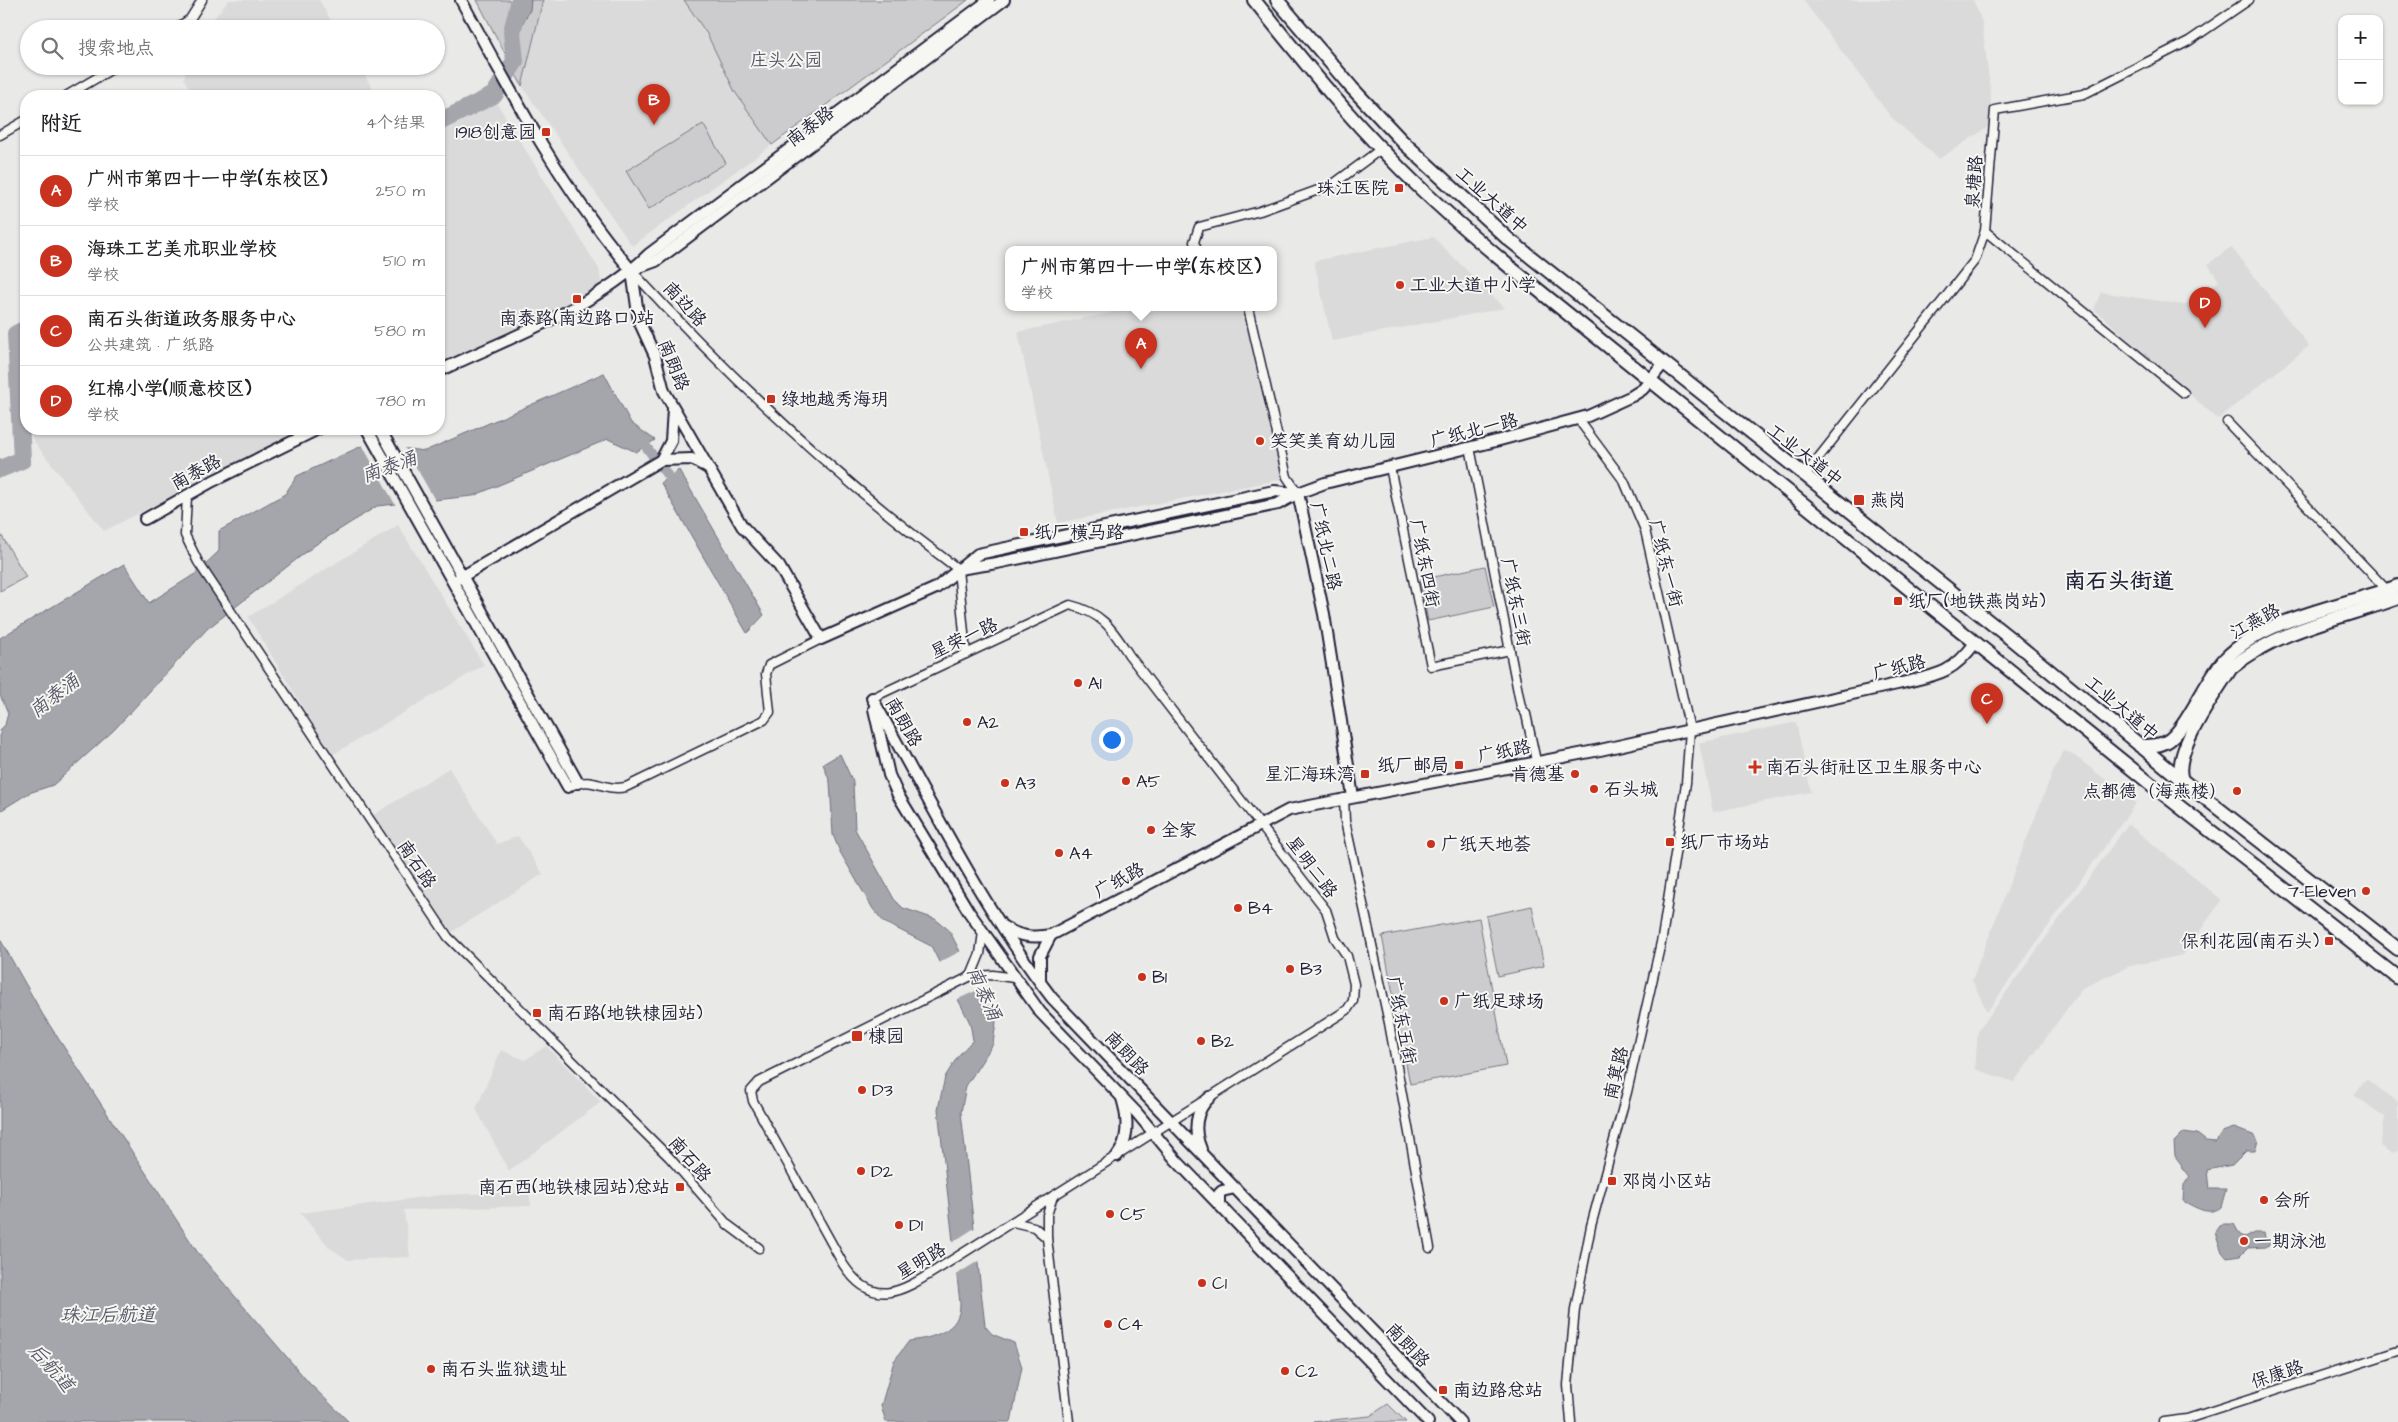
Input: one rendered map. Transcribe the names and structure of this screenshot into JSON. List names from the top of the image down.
{
  "streets": {
    "main road": ["工业大道中", "江燕路"],
    "street": [
      "南泰路",
      "泉塘路",
      "南边路",
      "南朗路",
      "广纸北一路",
      "广纸北二路",
      "广纸东四街",
      "广纸东一街",
      "广纸东三街",
      "星荣一路",
      "广纸路",
      "南石路",
      "星明二路",
      "广纸东五街",
      "南箕路",
      "星明路",
      "保康路"
    ]
  },
  "crossings": [
    ["南泰路", "南边路"],
    ["南泰路", "南朗路"],
    ["南泰路", "南石路"],
    ["泉塘路", "工业大道中"],
    ["工业大道中", "广纸北一路"],
    ["工业大道中", "江燕路"],
    ["南边路", "南朗路"],
    ["南朗路", "星荣一路"],
    ["南朗路", "广纸路"],
    ["南朗路", "星明二路"],
    ["南朗路", "星明路"],
    ["广纸北一路", "广纸北二路"],
    ["广纸北一路", "广纸东四街"],
    ["广纸北一路", "广纸东一街"],
    ["广纸北一路", "广纸东三街"],
    ["广纸北二路", "广纸路"],
    ["广纸北二路", "广纸东五街"],
    ["广纸东四街", "广纸东三街"],
    ["广纸东一街", "广纸路"],
    ["广纸东一街", "南箕路"],
    ["广纸东三街", "广纸路"],
    ["星荣一路", "星明二路"],
    ["广纸路", "星明二路"],
    ["广纸路", "广纸东五街"],
    ["广纸路", "南箕路"],
    ["星明二路", "星明路"]
  ],
  "districts": ["南石头街道"],
  "water": ["南泰涌", "珠江后航道", "后航道"],
  "parks": ["庄头公园"],
  "places": {
    "transit": [
      "1918创意园",
      "珠江医院",
      "南泰路(南边路口)站",
      "绿地越秀海玥",
      "燕岗",
      "纸厂横马路",
      "纸厂(地铁燕岗站)",
      "纸厂邮局",
      "星汇海珠湾",
      "纸厂市场站",
      "保利花园(南石头)",
      "南石路(地铁棣园站)",
      "棣园",
      "邓岗小区站",
      "南石西(地铁棣园站)总站",
      "南边路总站"
    ],
    "other": [
      "工业大道中小学",
      "笑笑美育幼儿园",
      "A1",
      "A2",
      "肯德基",
      "A5",
      "A3",
      "石头城",
      "点都德（海燕楼）",
      "全家",
      "广纸天地荟",
      "A4",
      "7-Eleven",
      "B4",
      "B3",
      "B1",
      "广纸足球场",
      "B2",
      "D3",
      "D2",
      "会所",
      "C5",
      "D1",
      "一期泳池",
      "C1",
      "C4",
      "南石头监狱遗址",
      "C2"
    ],
    "health": ["南石头街社区卫生服务中心"]
  },
  "page": {
    "map_buttons": ["+", "−"],
    "search": "搜索地点",
    "pins": [
      "B",
      "D",
      "A",
      "C"
    ],
    "heading": ["附近", "4个结果"],
    "list": [
      {
        "mark": "A",
        "name": "广州市第四十一中学(东校区)",
        "note": "学校",
        "value": "250 m"
      },
      {
        "mark": "B",
        "name": "海珠工艺美术职业学校",
        "note": "学校",
        "value": "510 m"
      },
      {
        "mark": "C",
        "name": "南石头街道政务服务中心",
        "note": "公共建筑 · 广纸路",
        "value": "580 m"
      },
      {
        "mark": "D",
        "name": "红棉小学(顺意校区)",
        "note": "学校",
        "value": "780 m"
      }
    ],
    "popup": ["广州市第四十一中学(东校区)", "学校"]
  }
}
